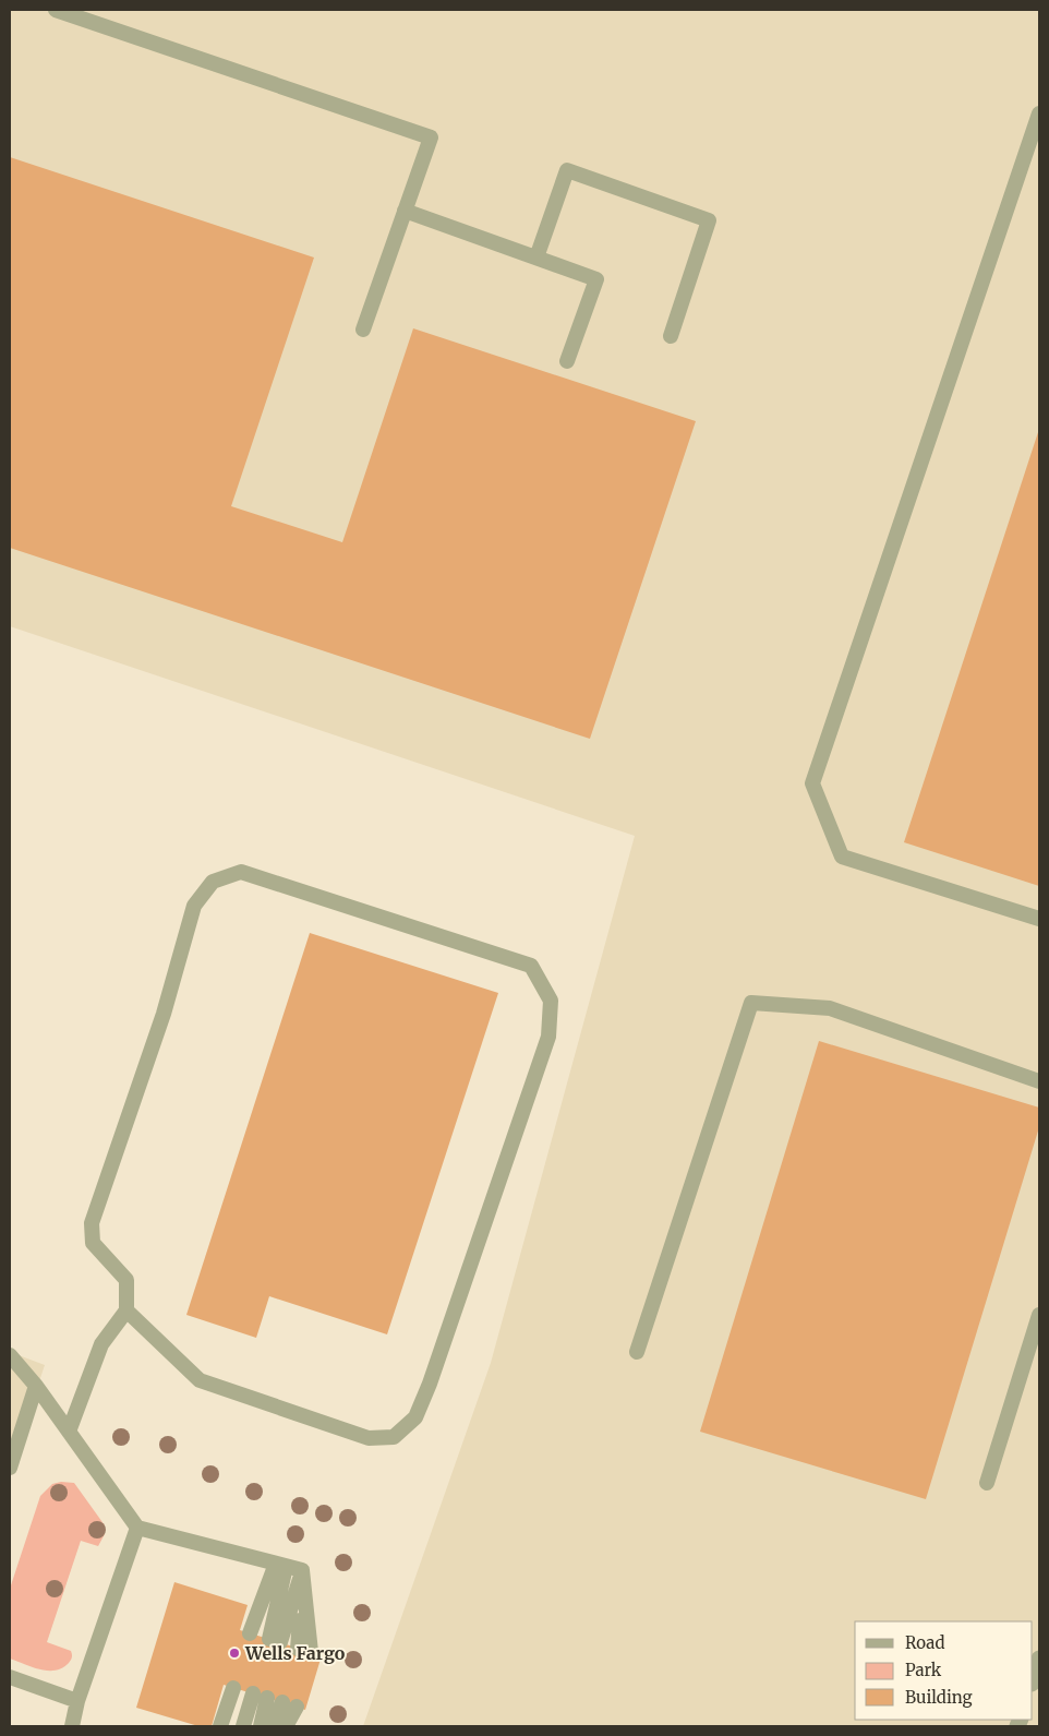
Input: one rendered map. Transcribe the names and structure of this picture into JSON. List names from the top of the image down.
{
  "places": ["Wells Fargo"],
  "legend": ["Road", "Park", "Building"]
}
